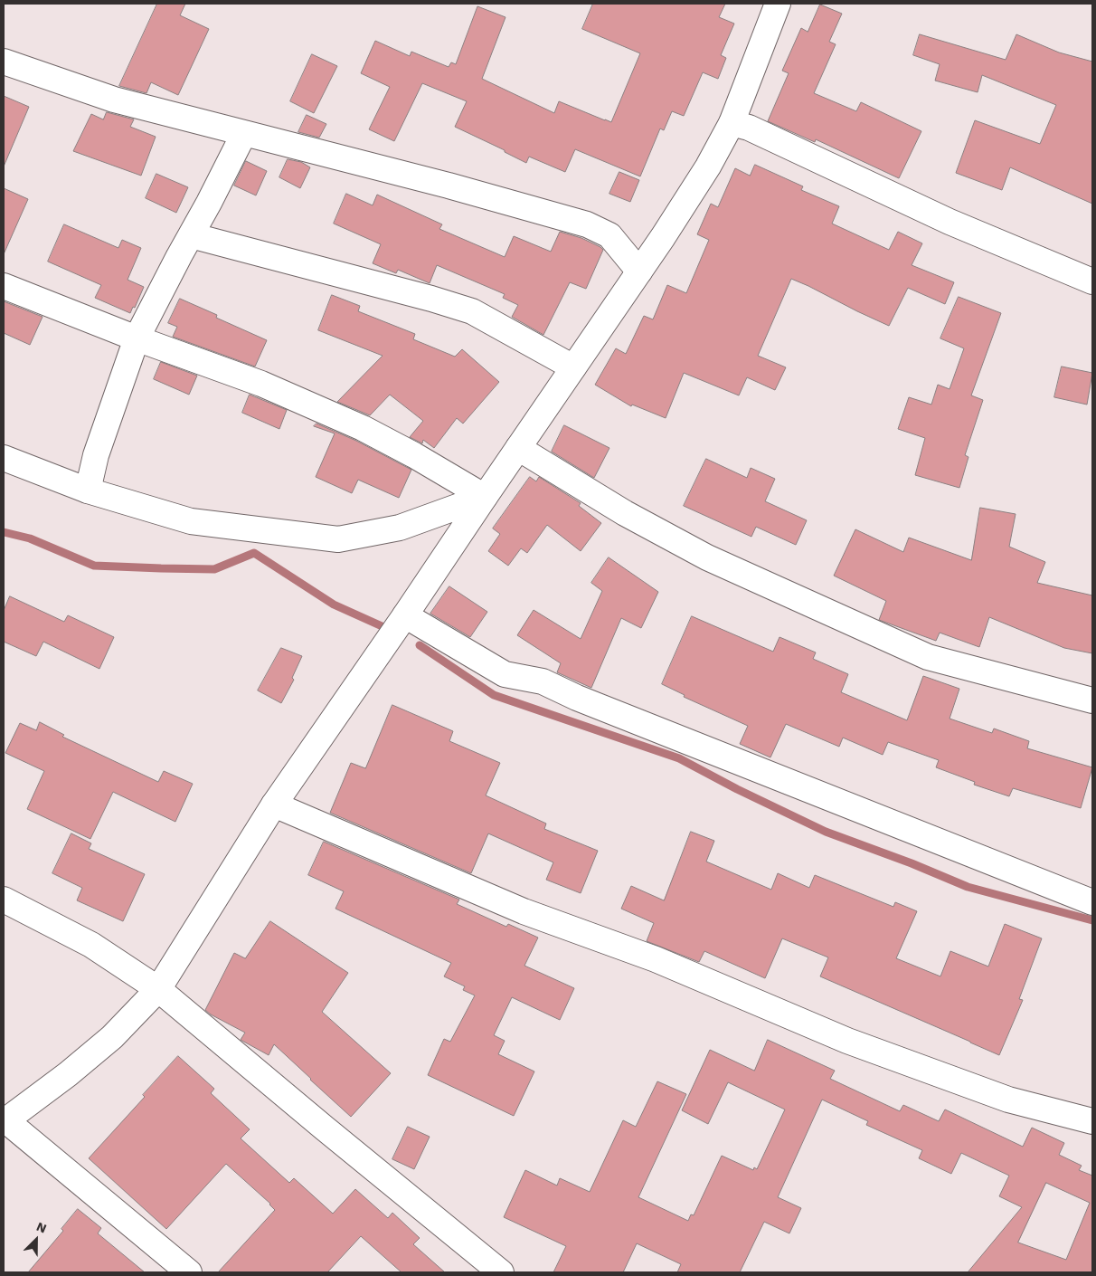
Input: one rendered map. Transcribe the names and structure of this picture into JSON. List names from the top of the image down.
{
  "north": "top right"
}
